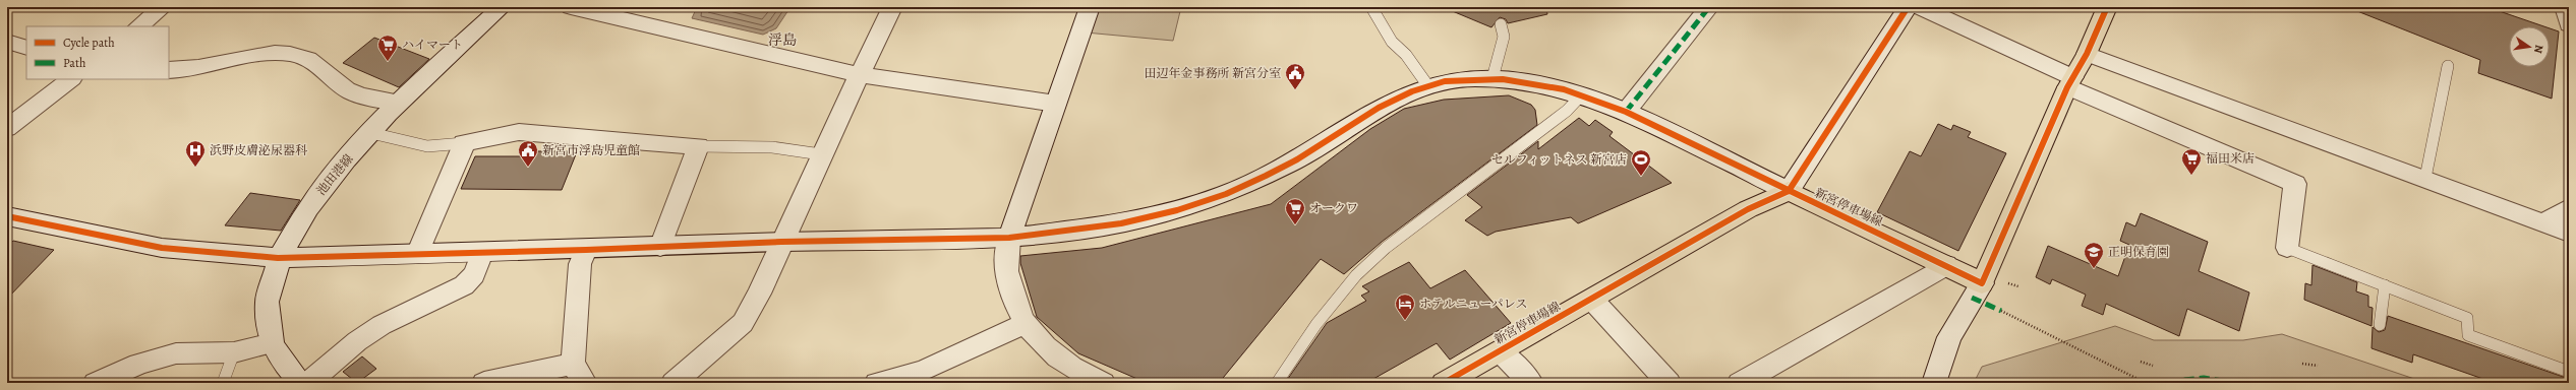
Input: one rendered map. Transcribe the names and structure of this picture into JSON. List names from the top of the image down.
{
  "streets": {
    "main road": ["新宮停車場線"],
    "street": ["池田港線"]
  },
  "districts": ["浮島"],
  "places": {
    "supermarket": ["ハイマート", "福田米店", "オークワ"],
    "public building": ["田辺年金事務所 新宮分室", "新宮市浮島児童館"],
    "hospital": ["浜野皮膚泌尿器科"],
    "sports": ["セルフィットネス 新宮店"],
    "school or university": ["正明保育園"],
    "hotel": ["ホテルニューパレス"]
  },
  "legend": ["Cycle path", "Path"],
  "north": "right"
}
